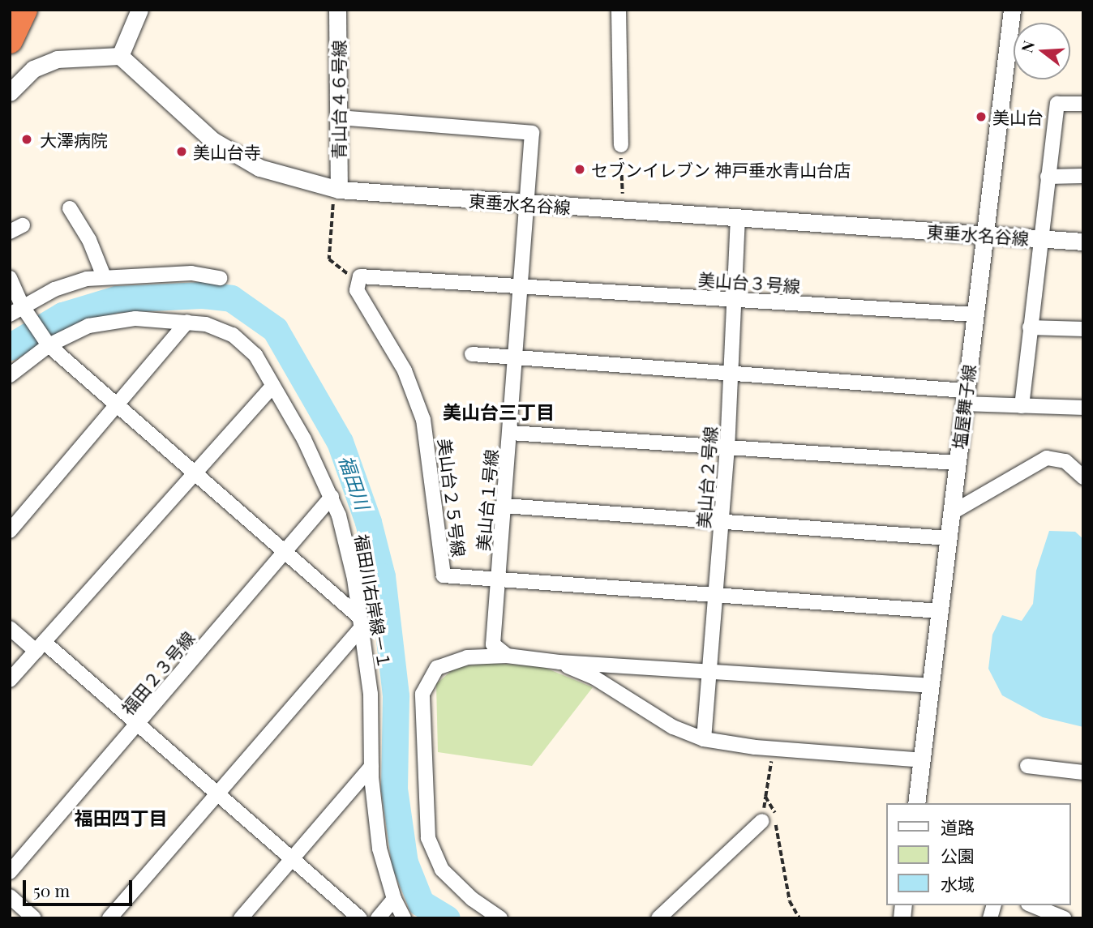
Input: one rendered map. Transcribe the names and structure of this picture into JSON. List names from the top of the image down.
{
  "streets": {
    "street": [
      "青山台４６号線",
      "東垂水名谷線",
      "美山台３号線",
      "塩屋舞子線",
      "美山台２号線",
      "美山台２５号線",
      "美山台１号線",
      "福田川右岸線－１",
      "福田２３号線"
    ]
  },
  "crossings": [
    ["青山台４６号線", "東垂水名谷線"],
    ["青山台４６号線", "美山台１号線"],
    ["東垂水名谷線", "塩屋舞子線"],
    ["東垂水名谷線", "美山台２号線"],
    ["東垂水名谷線", "美山台１号線"],
    ["美山台３号線", "塩屋舞子線"],
    ["美山台３号線", "美山台２号線"],
    ["美山台３号線", "美山台１号線"],
    ["美山台２５号線", "美山台１号線"],
    ["福田川右岸線－１", "福田２３号線"]
  ],
  "districts": ["美山台三丁目", "福田四丁目"],
  "water": ["福田川"],
  "places": [
    "美山台",
    "大澤病院",
    "美山台寺",
    "セブンイレブン 神戸垂水青山台店"
  ],
  "legend": ["道路", "公園", "水域"],
  "scale_bar": "50 m",
  "north": "left"
}
